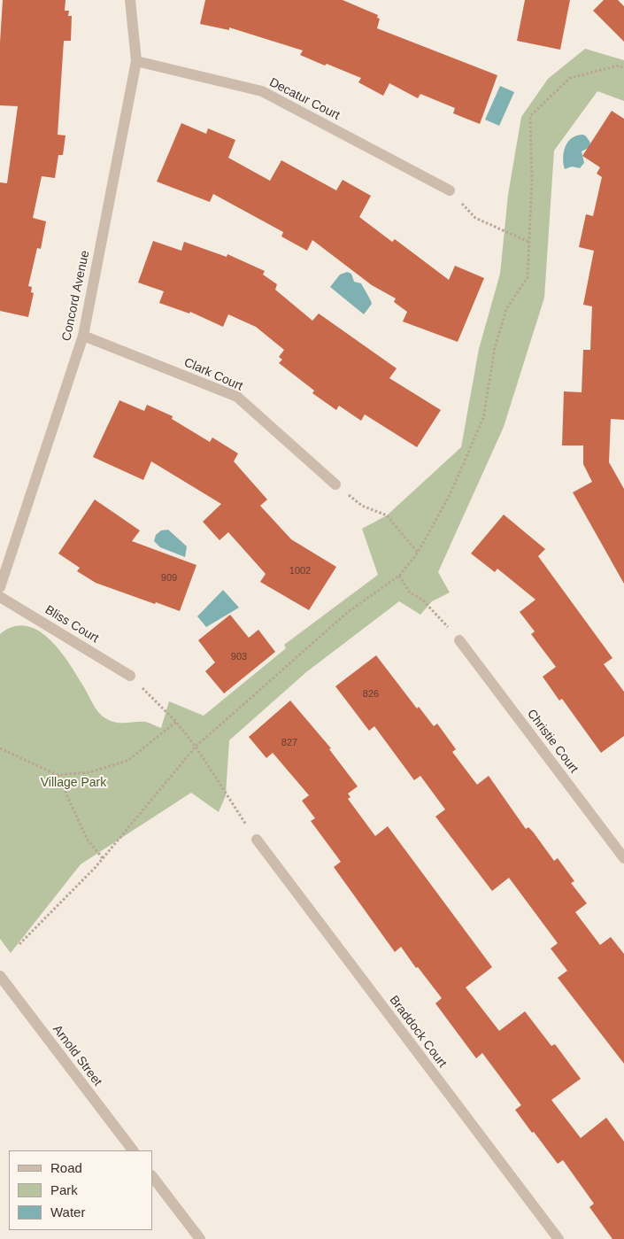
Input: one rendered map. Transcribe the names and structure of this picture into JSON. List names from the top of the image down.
{
  "streets": {
    "street": [
      "Decatur Court",
      "Concord Avenue",
      "Clark Court",
      "Bliss Court",
      "Christie Court",
      "Braddock Court",
      "Arnold Street"
    ]
  },
  "crossings": [
    ["Decatur Court", "Concord Avenue"],
    ["Concord Avenue", "Clark Court"]
  ],
  "parks": ["Village Park"],
  "house_numbers": [
    "1002",
    "909",
    "903",
    "826",
    "827"
  ],
  "legend": ["Road", "Park", "Water"]
}
